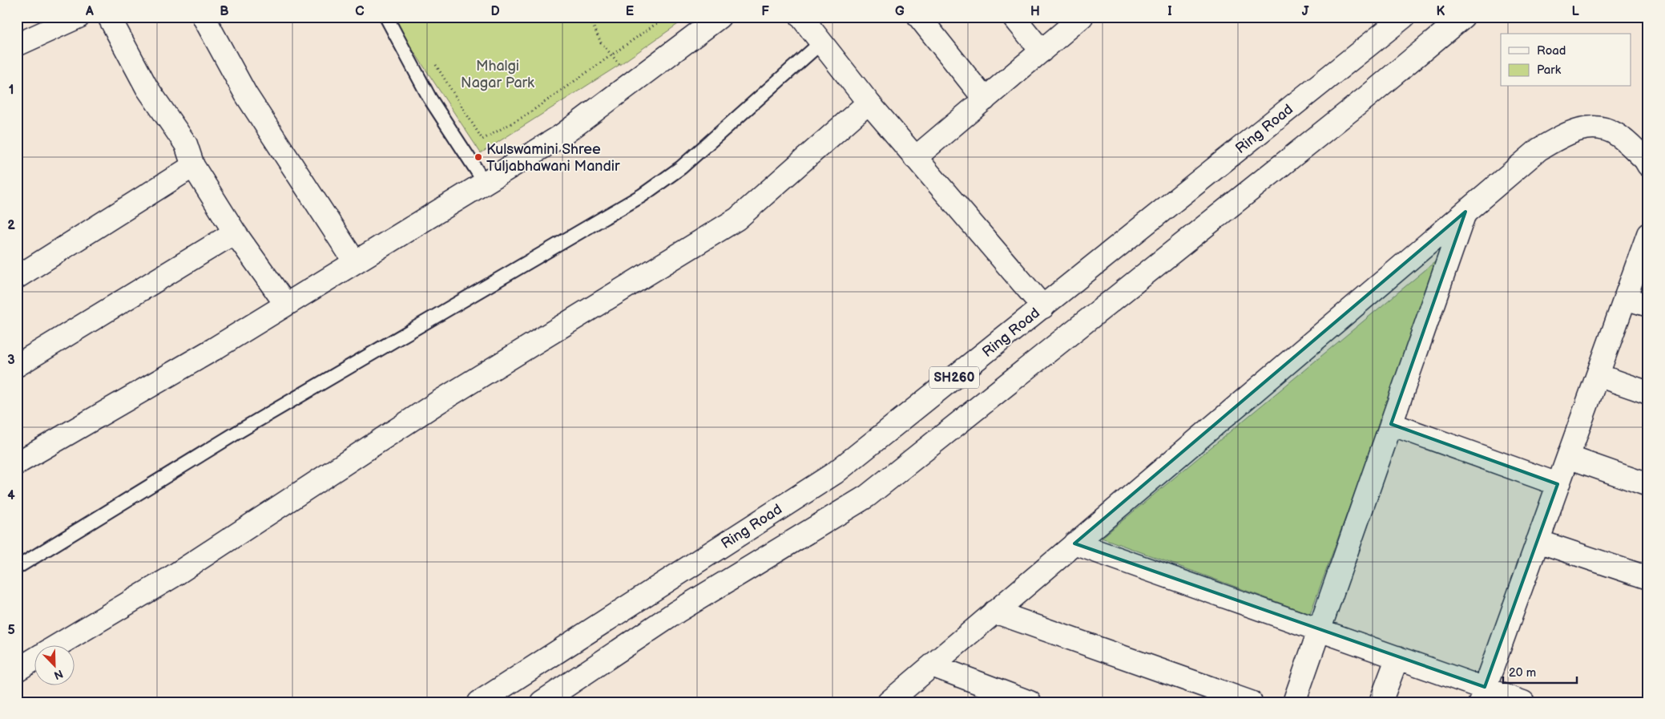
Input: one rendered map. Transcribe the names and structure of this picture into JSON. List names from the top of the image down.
{
  "streets": {
    "main road": ["Ring Road", "SH260"]
  },
  "parks": ["Mhalgi Nagar Park"],
  "places": ["Kulswamini Shree Tuljabhawani Mandir"],
  "legend": ["Road", "Park"],
  "scale_bar": "20 m",
  "north": "bottom right",
  "grid": {
    "columns": [
      "A",
      "B",
      "C",
      "D",
      "E",
      "F",
      "G",
      "H",
      "I",
      "J",
      "K",
      "L"
    ],
    "rows": [
      "1",
      "2",
      "3",
      "4",
      "5"
    ]
  }
}
